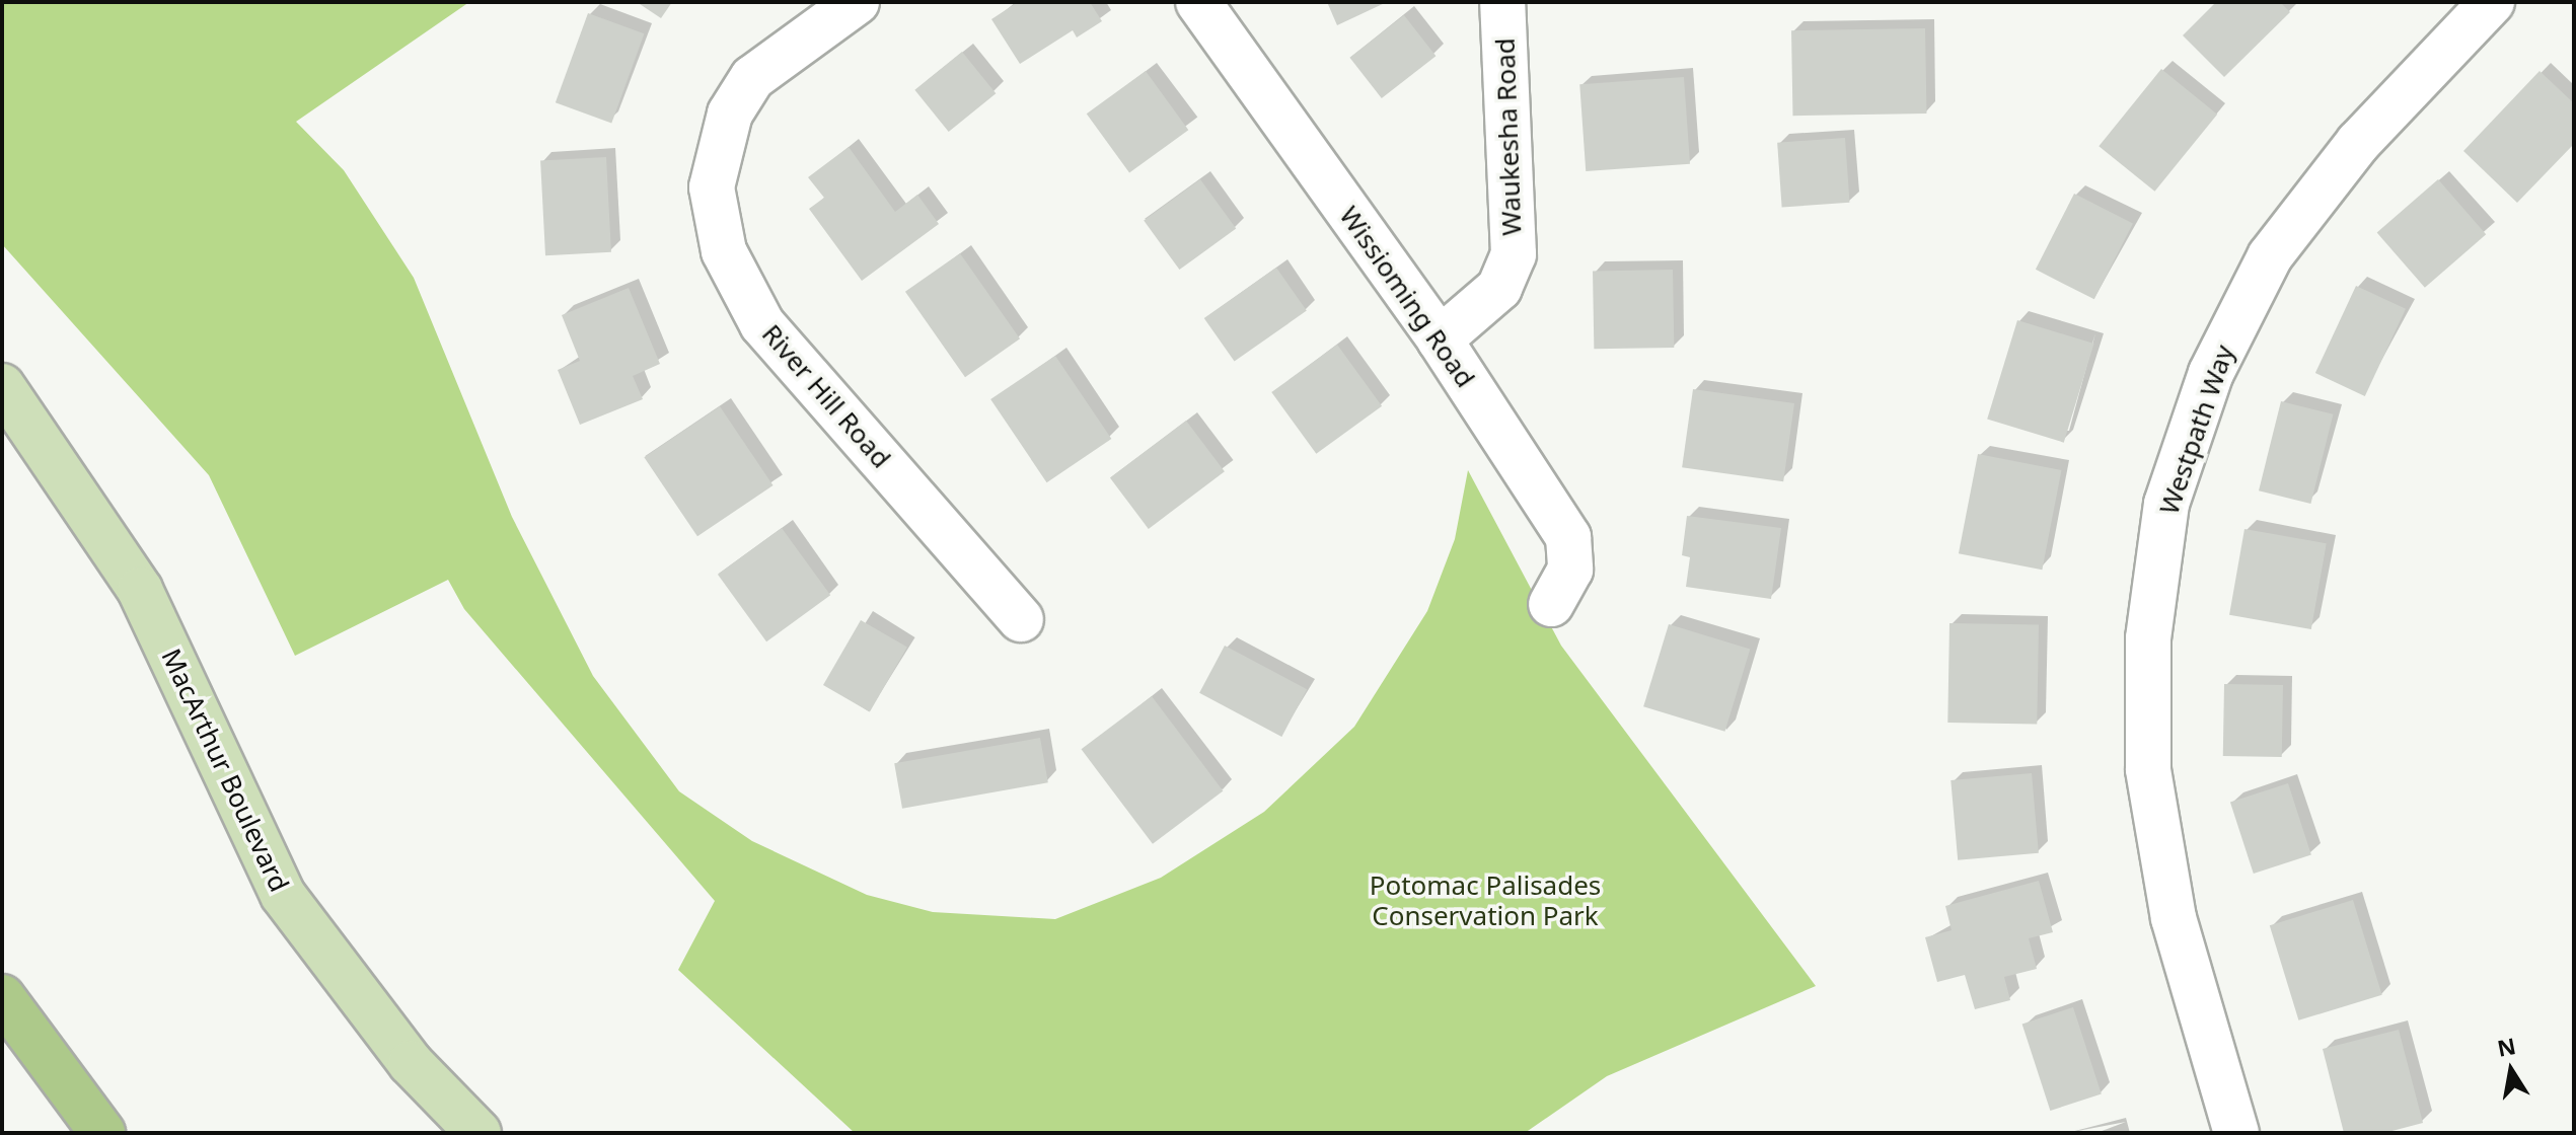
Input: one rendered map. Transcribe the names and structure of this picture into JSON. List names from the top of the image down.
{
  "streets": {
    "main road": ["MacArthur Boulevard"],
    "street": [
      "Waukesha Road",
      "Wissioming Road",
      "River Hill Road",
      "Westpath Way"
    ]
  },
  "crossings": [
    ["Waukesha Road", "Wissioming Road"]
  ],
  "parks": ["Potomac Palisades Conservation Park"],
  "north": "top"
}
